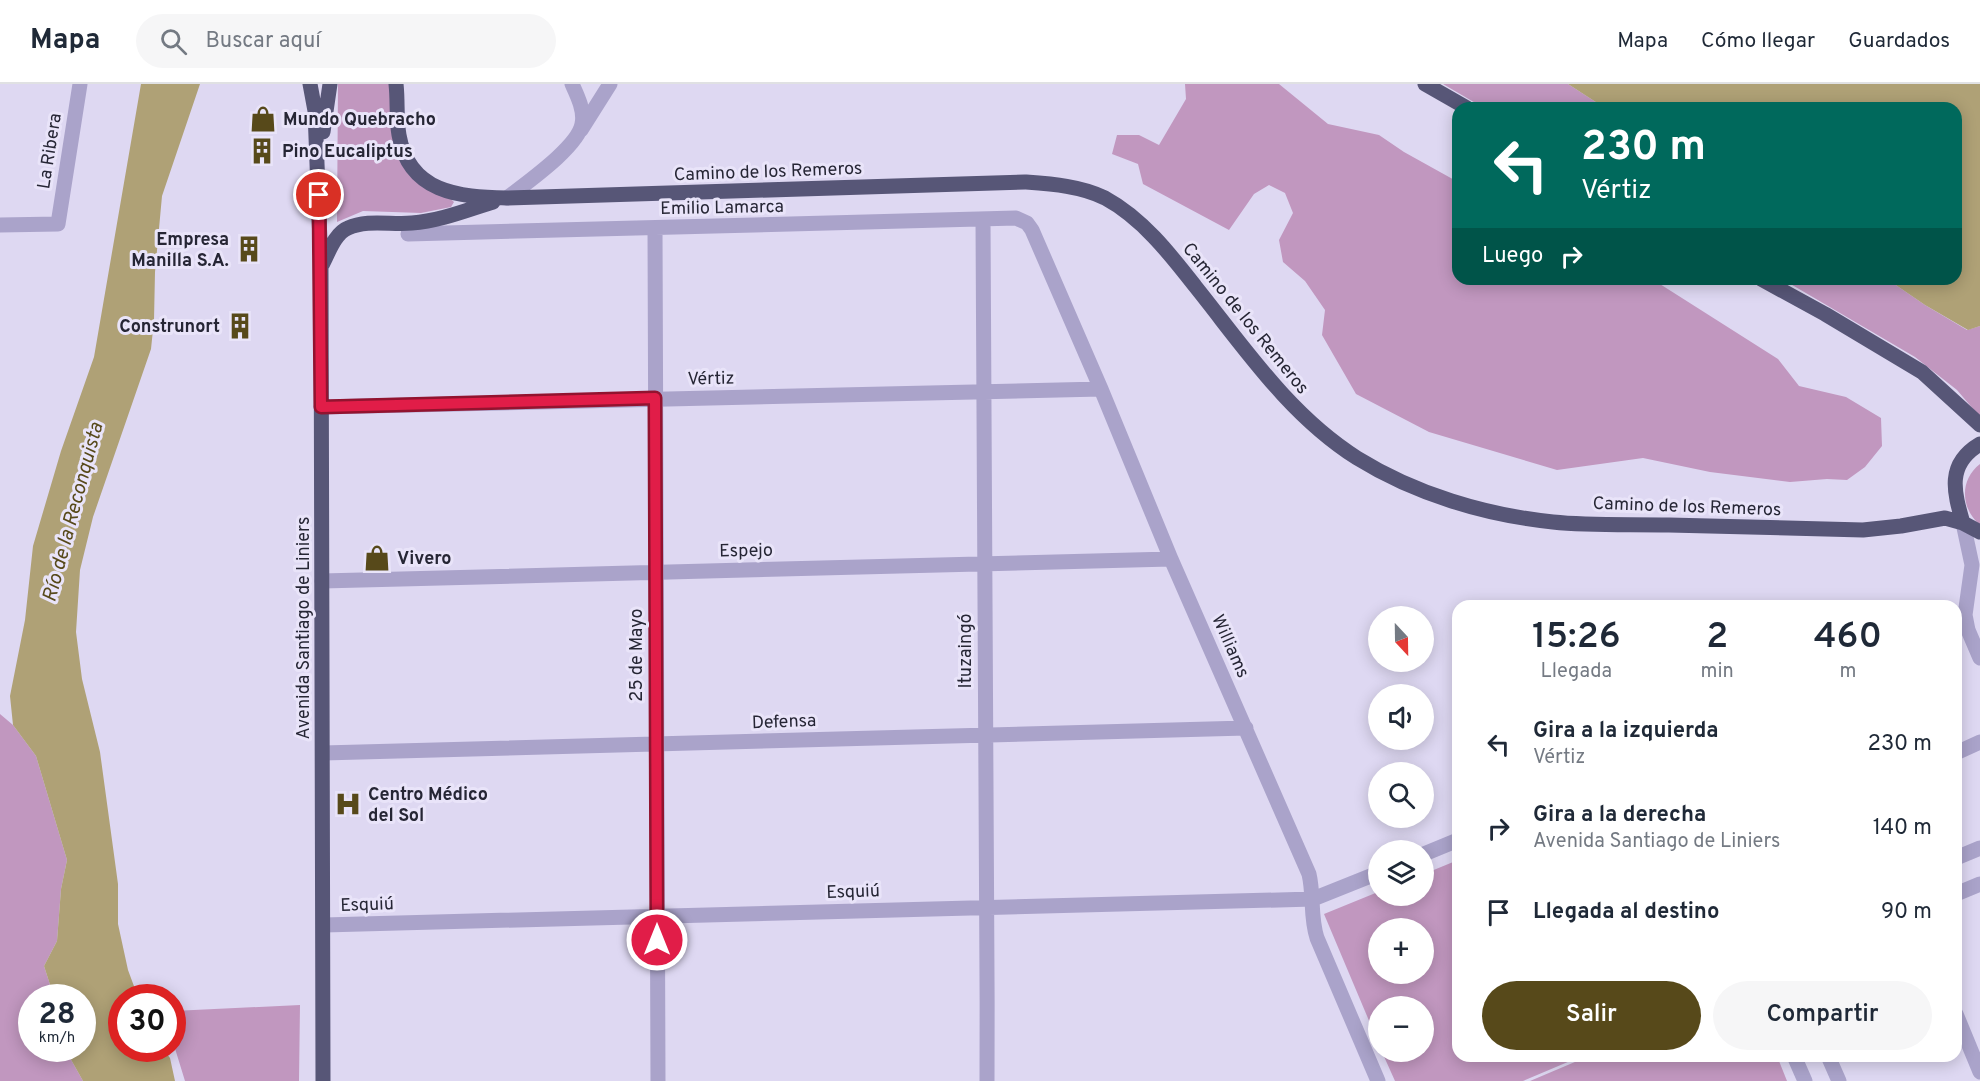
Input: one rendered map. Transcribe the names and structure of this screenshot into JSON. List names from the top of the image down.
{
  "streets": {
    "main road": ["Camino de los Remeros", "Avenida Santiago de Liniers"],
    "street": [
      "La Ribera",
      "Emilio Lamarca",
      "Vértiz",
      "Espejo",
      "Williams",
      "Ituzaingó",
      "25 de Mayo",
      "Defensa",
      "Esquiú"
    ]
  },
  "crossings": [
    ["Camino de los Remeros", "Avenida Santiago de Liniers"],
    ["Emilio Lamarca", "Williams"],
    ["Emilio Lamarca", "Ituzaingó"],
    ["Emilio Lamarca", "25 de Mayo"],
    ["Vértiz", "Avenida Santiago de Liniers"],
    ["Vértiz", "Williams"],
    ["Vértiz", "Ituzaingó"],
    ["Vértiz", "25 de Mayo"],
    ["Espejo", "Avenida Santiago de Liniers"],
    ["Espejo", "Williams"],
    ["Espejo", "Ituzaingó"],
    ["Espejo", "25 de Mayo"],
    ["Avenida Santiago de Liniers", "Defensa"],
    ["Avenida Santiago de Liniers", "Esquiú"],
    ["Williams", "Defensa"],
    ["Williams", "Esquiú"],
    ["Ituzaingó", "Defensa"],
    ["Ituzaingó", "Esquiú"],
    ["25 de Mayo", "Defensa"],
    ["25 de Mayo", "Esquiú"]
  ],
  "water": ["Río de la Reconquista"],
  "places": {
    "shop": ["Mundo Quebracho", "Vivero"],
    "building": ["Pino Eucaliptus", "Empresa Manilla S.A.", "Construnort"],
    "hospital": ["Centro Médico del Sol"]
  },
  "north": "bottom",
  "page": {
    "header": "Mapa",
    "search": "Buscar aquí",
    "nav": ["Mapa", "Cómo llegar", "Guardados"],
    "turn": ["230 m", "Vértiz"],
    "then": "Luego",
    "eta": [
      "15:26",
      "Llegada",
      "2",
      "min",
      "460",
      "m"
    ],
    "map_buttons": ["+", "−"],
    "list": [
      {
        "name": "Gira a la izquierda",
        "note": "Vértiz",
        "value": "230 m"
      },
      {
        "name": "Gira a la derecha",
        "note": "Avenida Santiago de Liniers",
        "value": "140 m"
      },
      {
        "name": "Llegada al destino",
        "value": "90 m"
      }
    ],
    "buttons": ["Salir", "Compartir"],
    "speed": "28 km/h",
    "limit": "30"
  }
}
